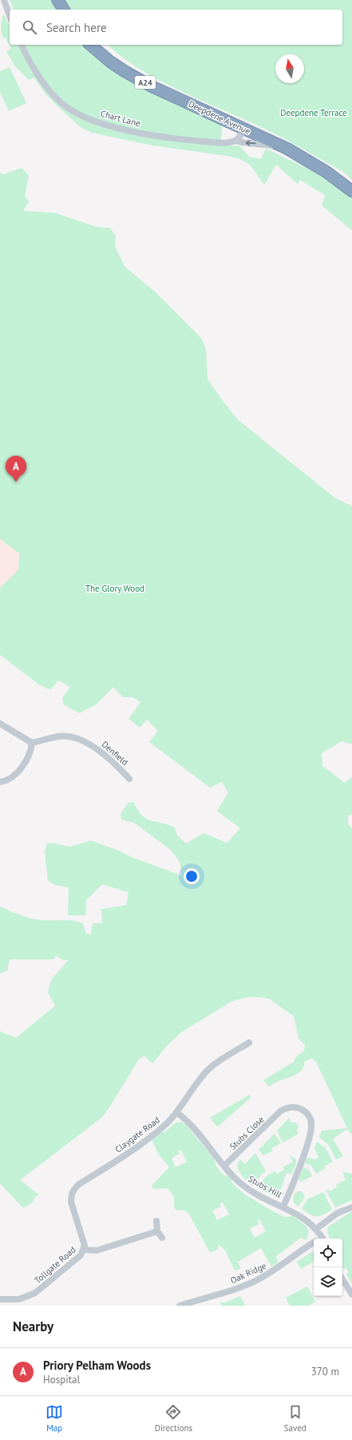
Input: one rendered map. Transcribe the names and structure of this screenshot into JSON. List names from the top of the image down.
{
  "streets": {
    "highway": ["A24", "Deepdene Avenue"],
    "street": [
      "Chart Lane",
      "Denfield",
      "Stubs Close",
      "Claygate Road",
      "Stubs Hill",
      "Tollgate Road",
      "Oak Ridge"
    ]
  },
  "crossings": [
    ["Deepdene Avenue", "Chart Lane"],
    ["Stubs Close", "Stubs Hill"],
    ["Claygate Road", "Stubs Hill"],
    ["Claygate Road", "Tollgate Road"]
  ],
  "parks": ["Deepdene Terrace", "The Glory Wood"],
  "north": "top",
  "page": {
    "search": "Search here",
    "pins": "A",
    "heading": "Nearby",
    "list": [
      {
        "mark": "A",
        "name": "Priory Pelham Woods",
        "note": "Hospital",
        "value": "370 m"
      }
    ],
    "nav": ["Map", "Directions", "Saved"]
  }
}
